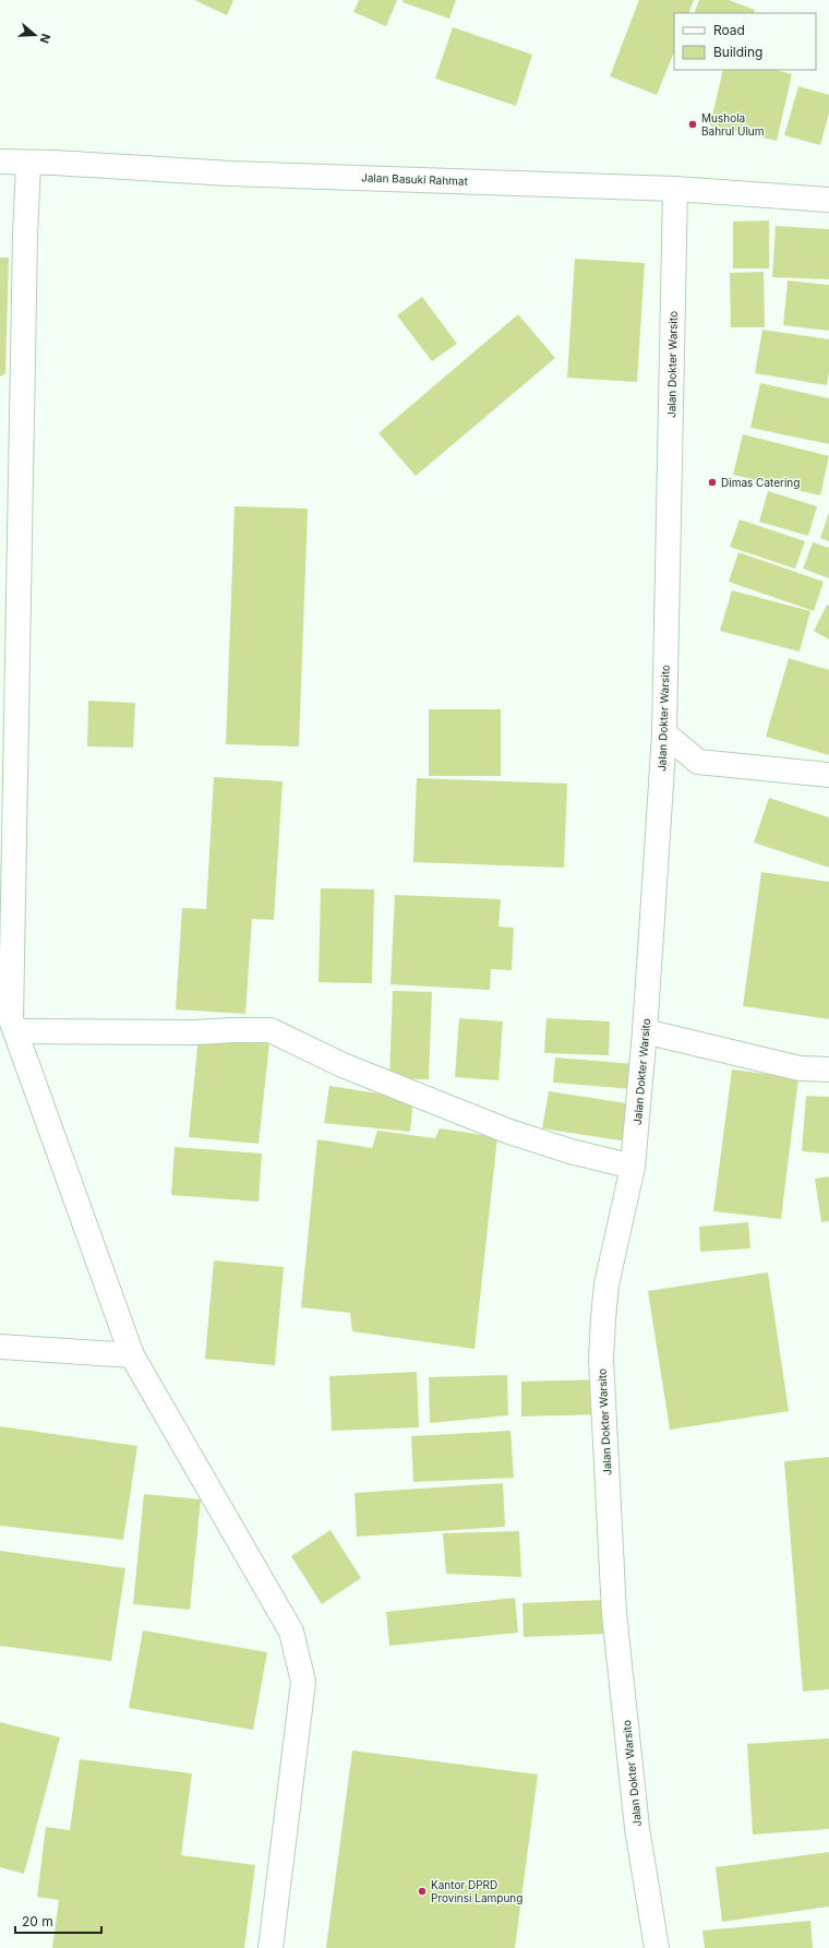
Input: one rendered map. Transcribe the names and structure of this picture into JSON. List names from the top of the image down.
{
  "streets": {
    "street": ["Jalan Basuki Rahmat", "Jalan Dokter Warsito"]
  },
  "crossings": [
    ["Jalan Basuki Rahmat", "Jalan Dokter Warsito"]
  ],
  "places": ["Mushola Bahrul Ulum", "Dimas Catering", "Kantor DPRD Provinsi Lampung"],
  "legend": ["Road", "Building"],
  "scale_bar": "20 m",
  "north": "right"
}
